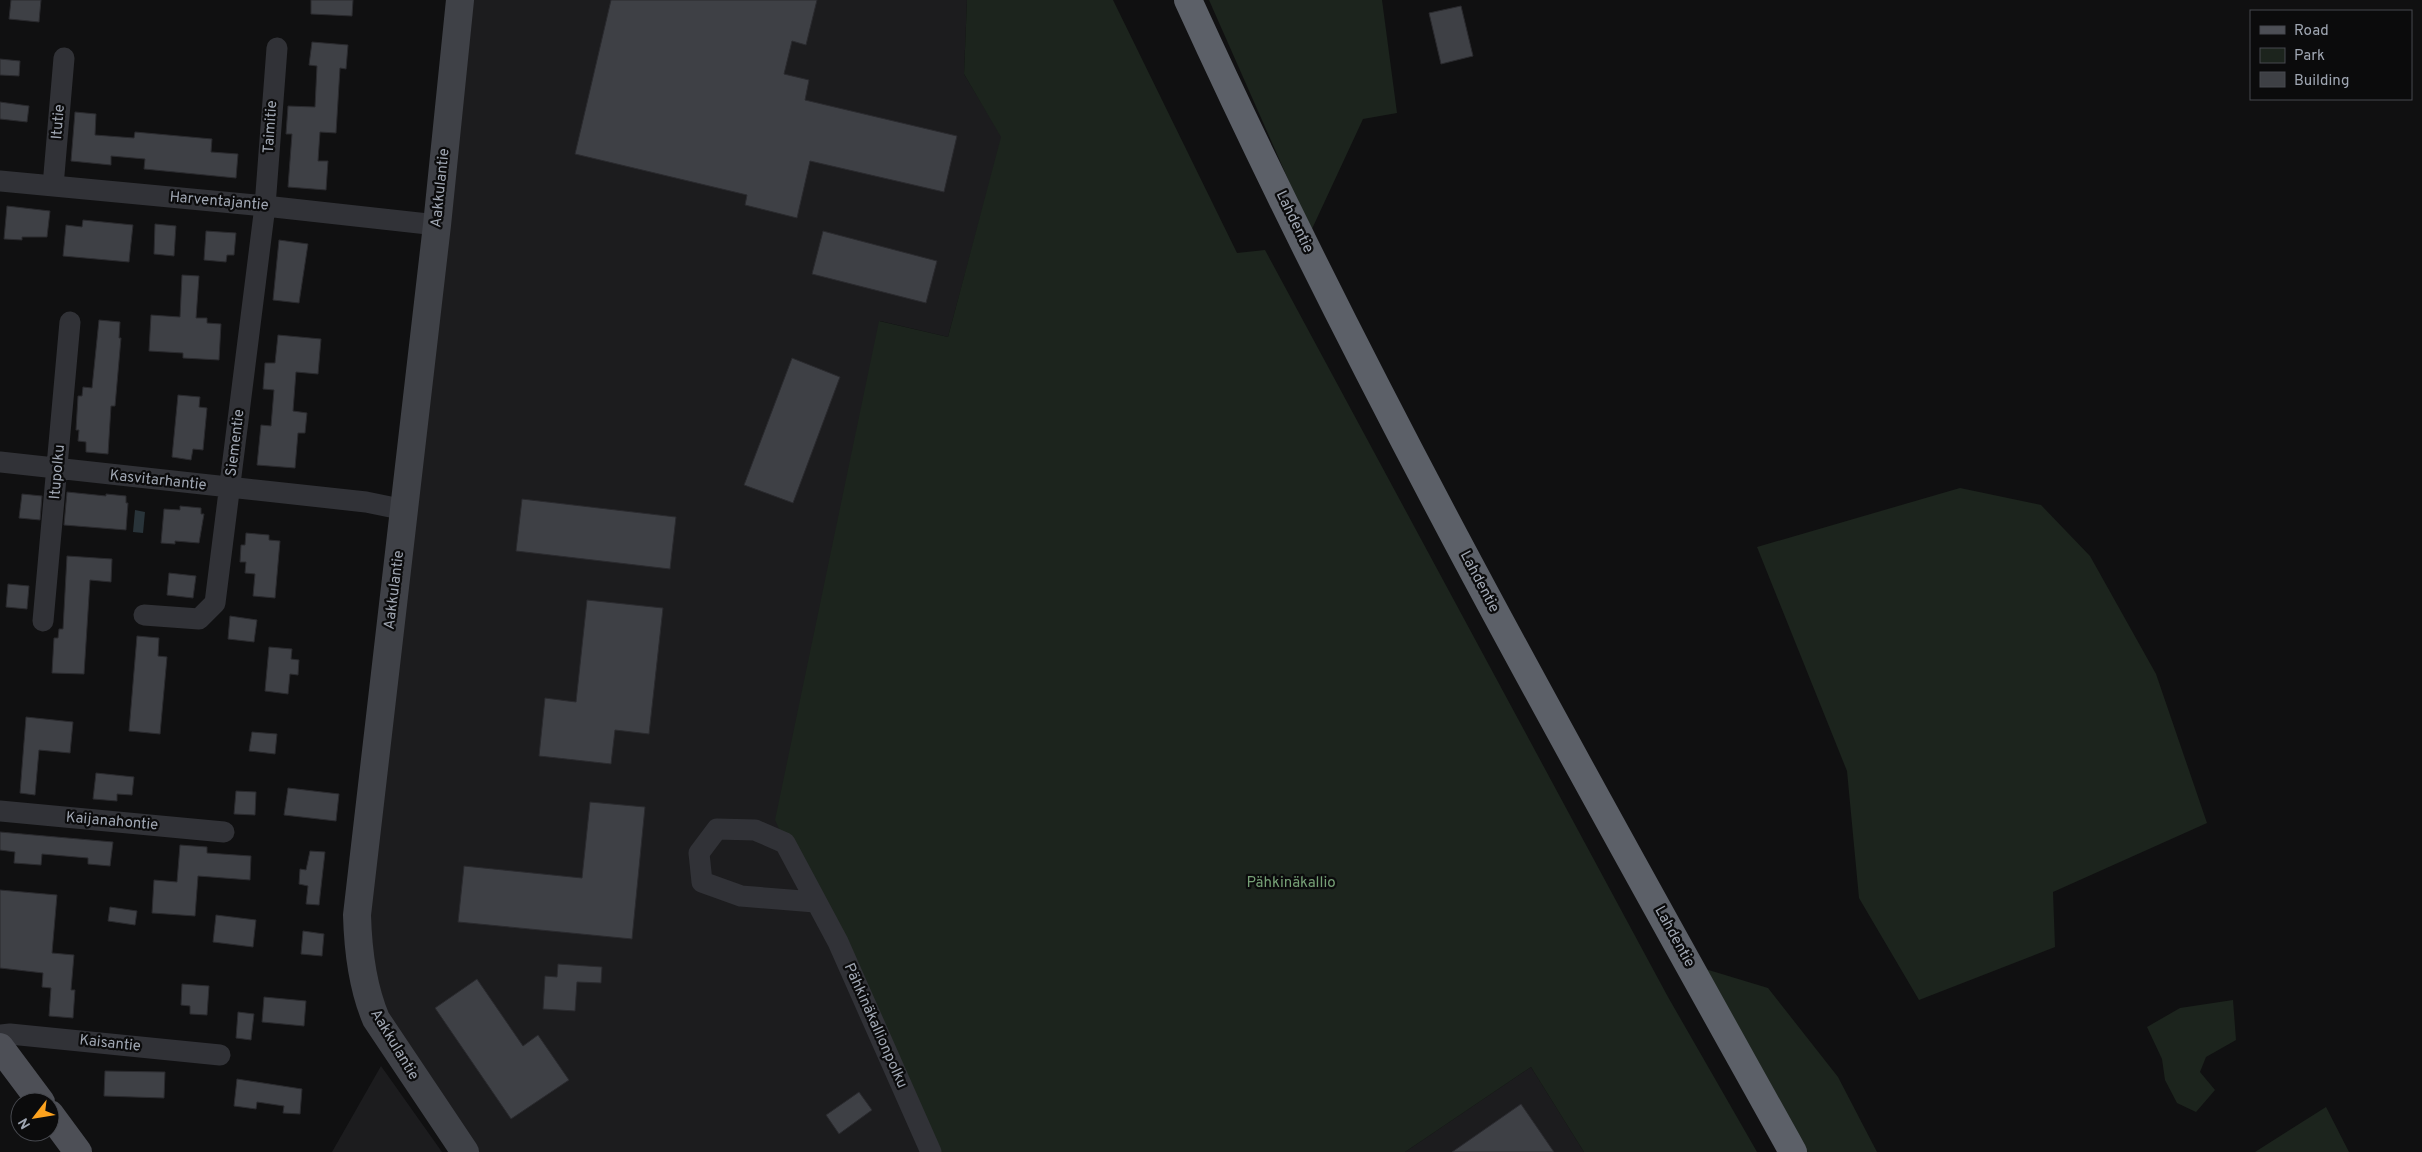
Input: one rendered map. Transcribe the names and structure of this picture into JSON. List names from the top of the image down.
{
  "streets": {
    "highway": ["Lahdentie"],
    "street": [
      "Itutie",
      "Taimitie",
      "Aakkulantie",
      "Harventajantie",
      "Siementie",
      "Itupolku",
      "Kasvitarhantie",
      "Kaijanahontie",
      "Pähkinäkallionpolku",
      "Kaisantie"
    ]
  },
  "crossings": [
    ["Itutie", "Harventajantie"],
    ["Taimitie", "Harventajantie"],
    ["Taimitie", "Siementie"],
    ["Aakkulantie", "Harventajantie"],
    ["Aakkulantie", "Kasvitarhantie"],
    ["Harventajantie", "Siementie"],
    ["Siementie", "Kasvitarhantie"],
    ["Itupolku", "Kasvitarhantie"]
  ],
  "parks": ["Pähkinäkallio"],
  "legend": ["Road", "Park", "Building"],
  "north": "bottom left"
}
